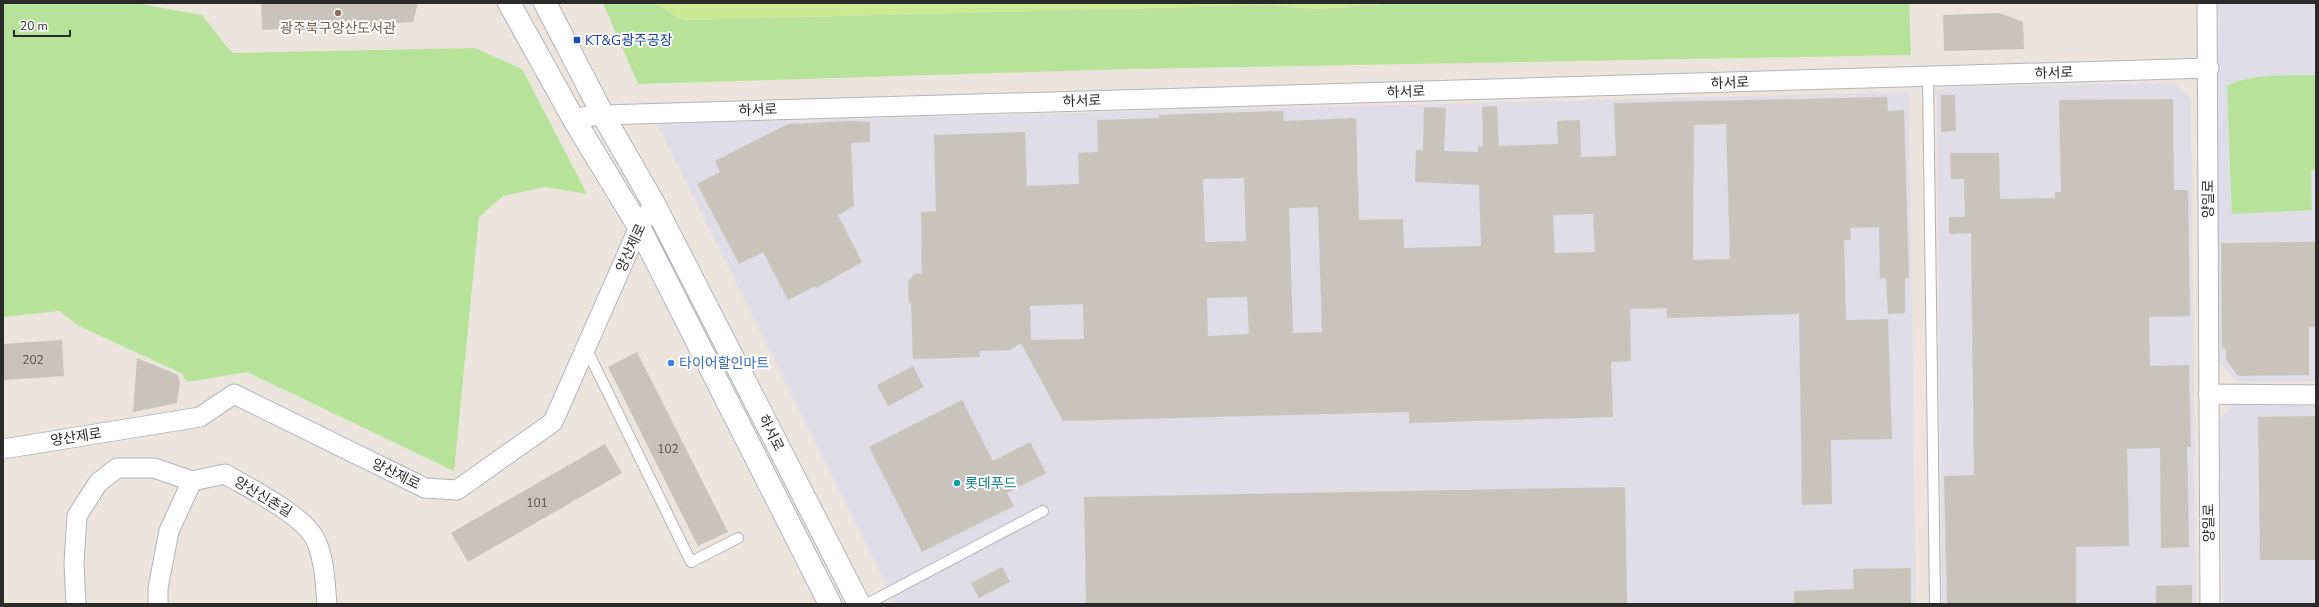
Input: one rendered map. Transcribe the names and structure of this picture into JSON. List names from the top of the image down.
{
  "streets": {
    "main road": ["하서로"],
    "street": ["양일로", "양산제로", "양산신촌길"]
  },
  "crossings": [
    ["하서로", "양일로"],
    ["하서로", "양산제로"]
  ],
  "places": {
    "other": ["광주북구양산도서관", "타이어할인마트", "롯데푸드"],
    "transit": ["KT&G광주공장"]
  },
  "house_numbers": ["202", "102", "101"],
  "scale_bar": "20 m"
}
